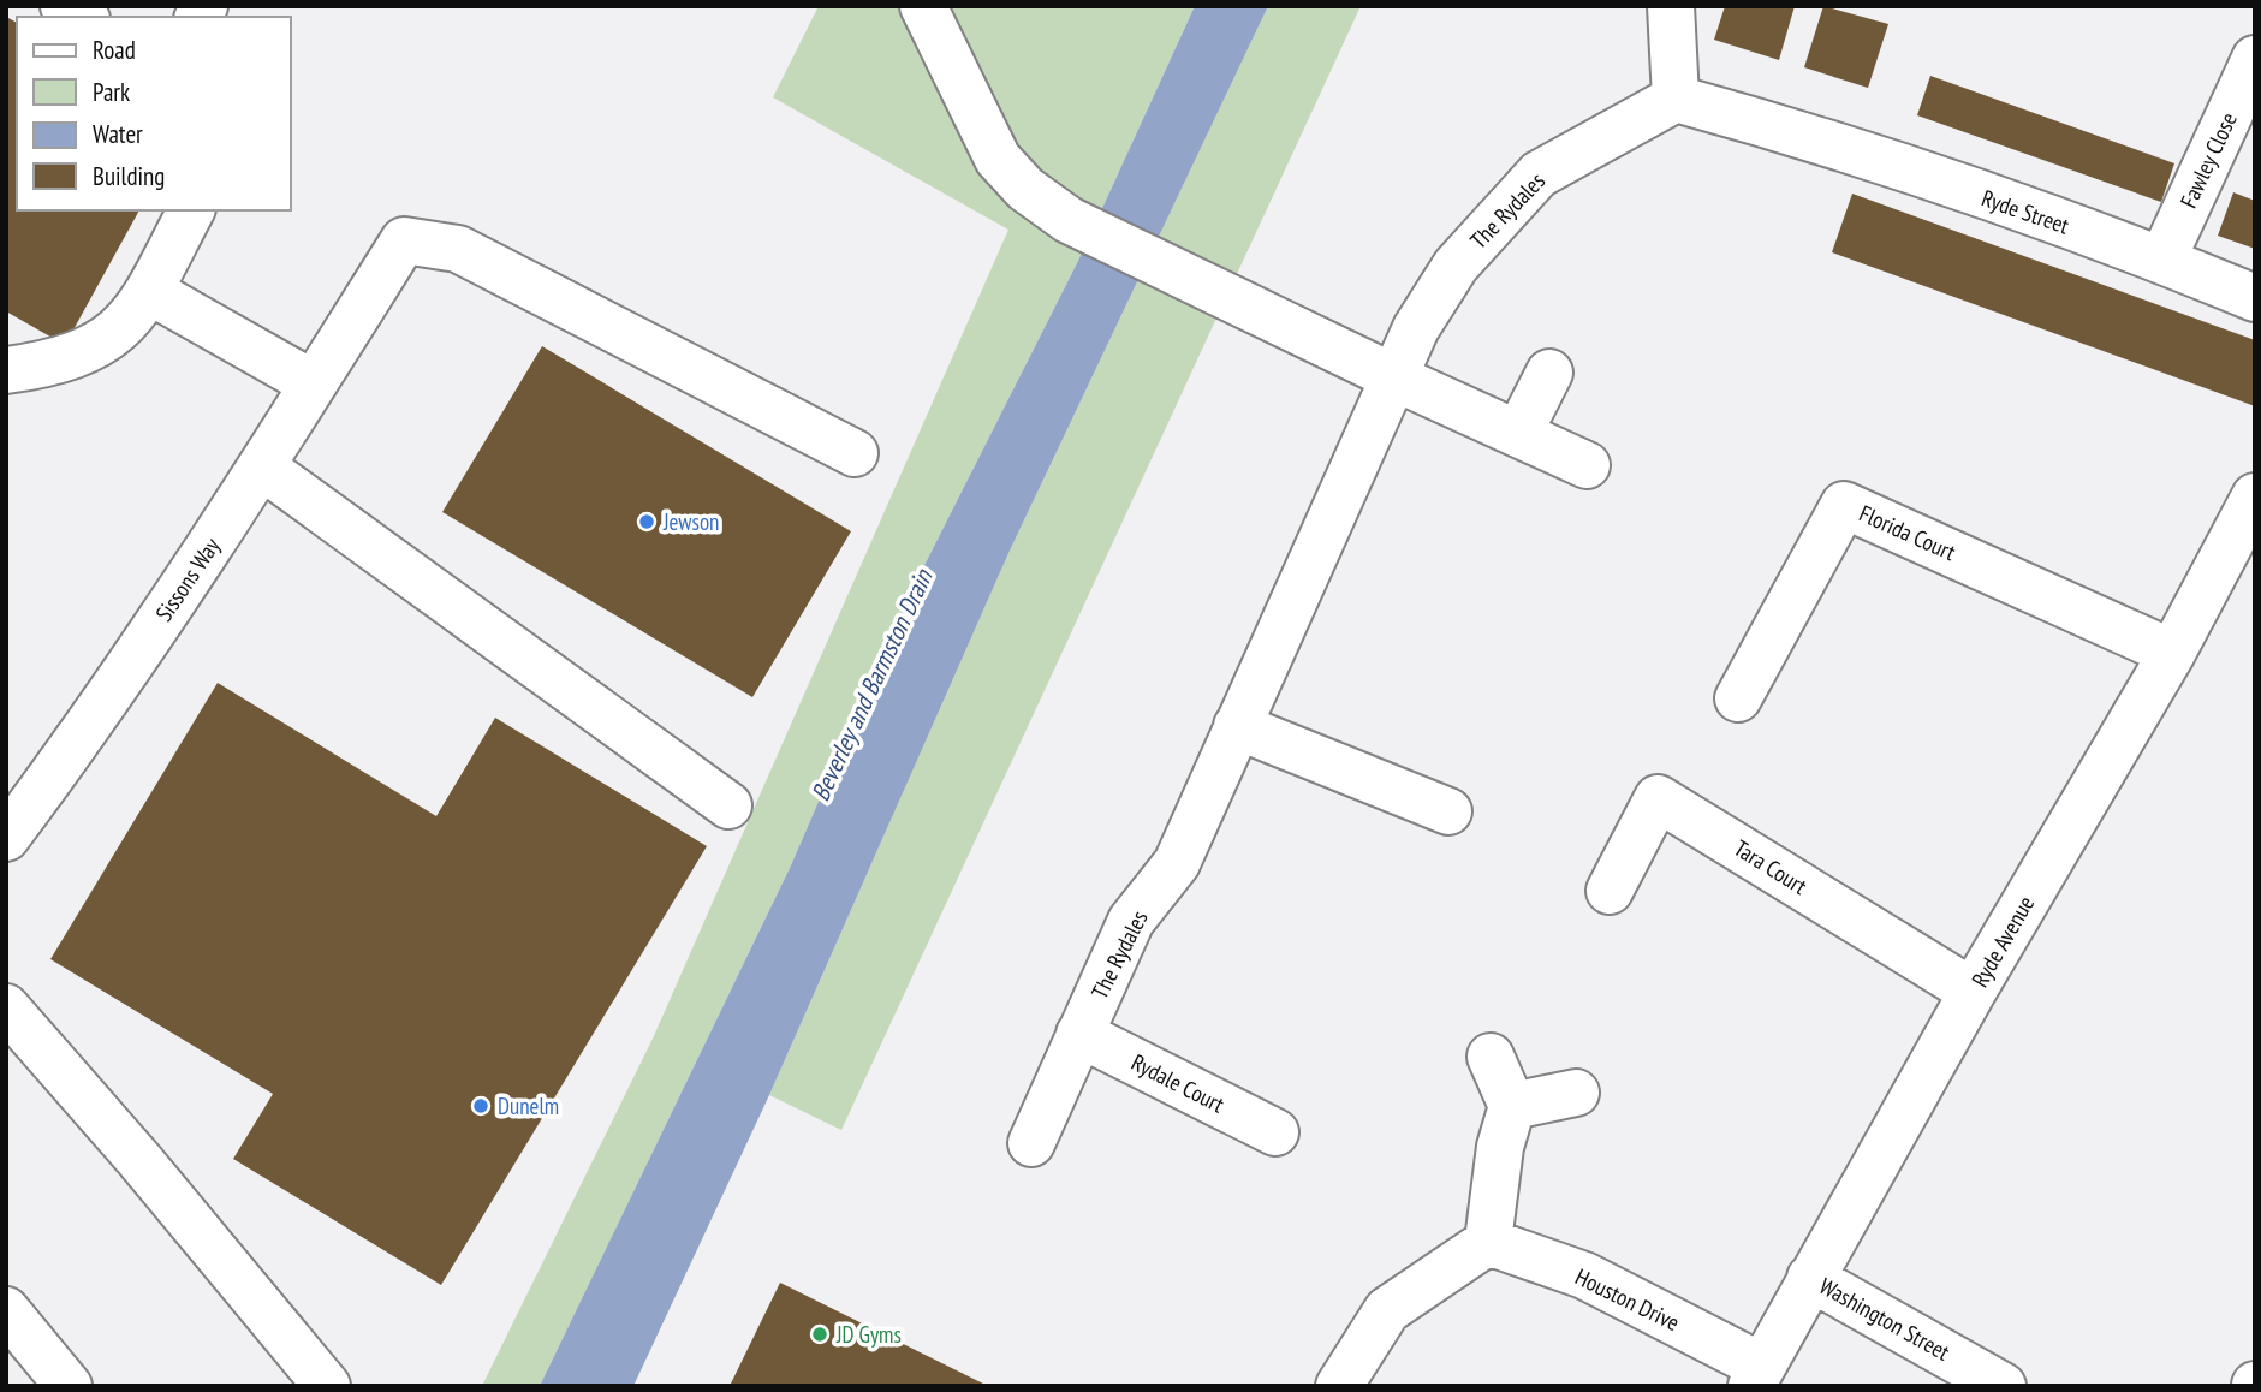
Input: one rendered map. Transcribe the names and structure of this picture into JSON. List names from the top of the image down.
{
  "streets": {
    "street": [
      "Fawley Close",
      "The Rydales",
      "Ryde Street",
      "Florida Court",
      "Sissons Way",
      "Tara Court",
      "Ryde Avenue",
      "Rydale Court",
      "Houston Drive",
      "Washington Street"
    ]
  },
  "crossings": [
    ["Fawley Close", "Ryde Street"],
    ["The Rydales", "Ryde Street"],
    ["The Rydales", "Rydale Court"],
    ["Florida Court", "Ryde Avenue"],
    ["Tara Court", "Ryde Avenue"],
    ["Ryde Avenue", "Houston Drive"],
    ["Ryde Avenue", "Washington Street"]
  ],
  "water": ["Beverley and Barmston Drain"],
  "places": ["Jewson", "Dunelm", "JD Gyms"],
  "legend": [
    "Road",
    "Park",
    "Water",
    "Building"
  ]
}
